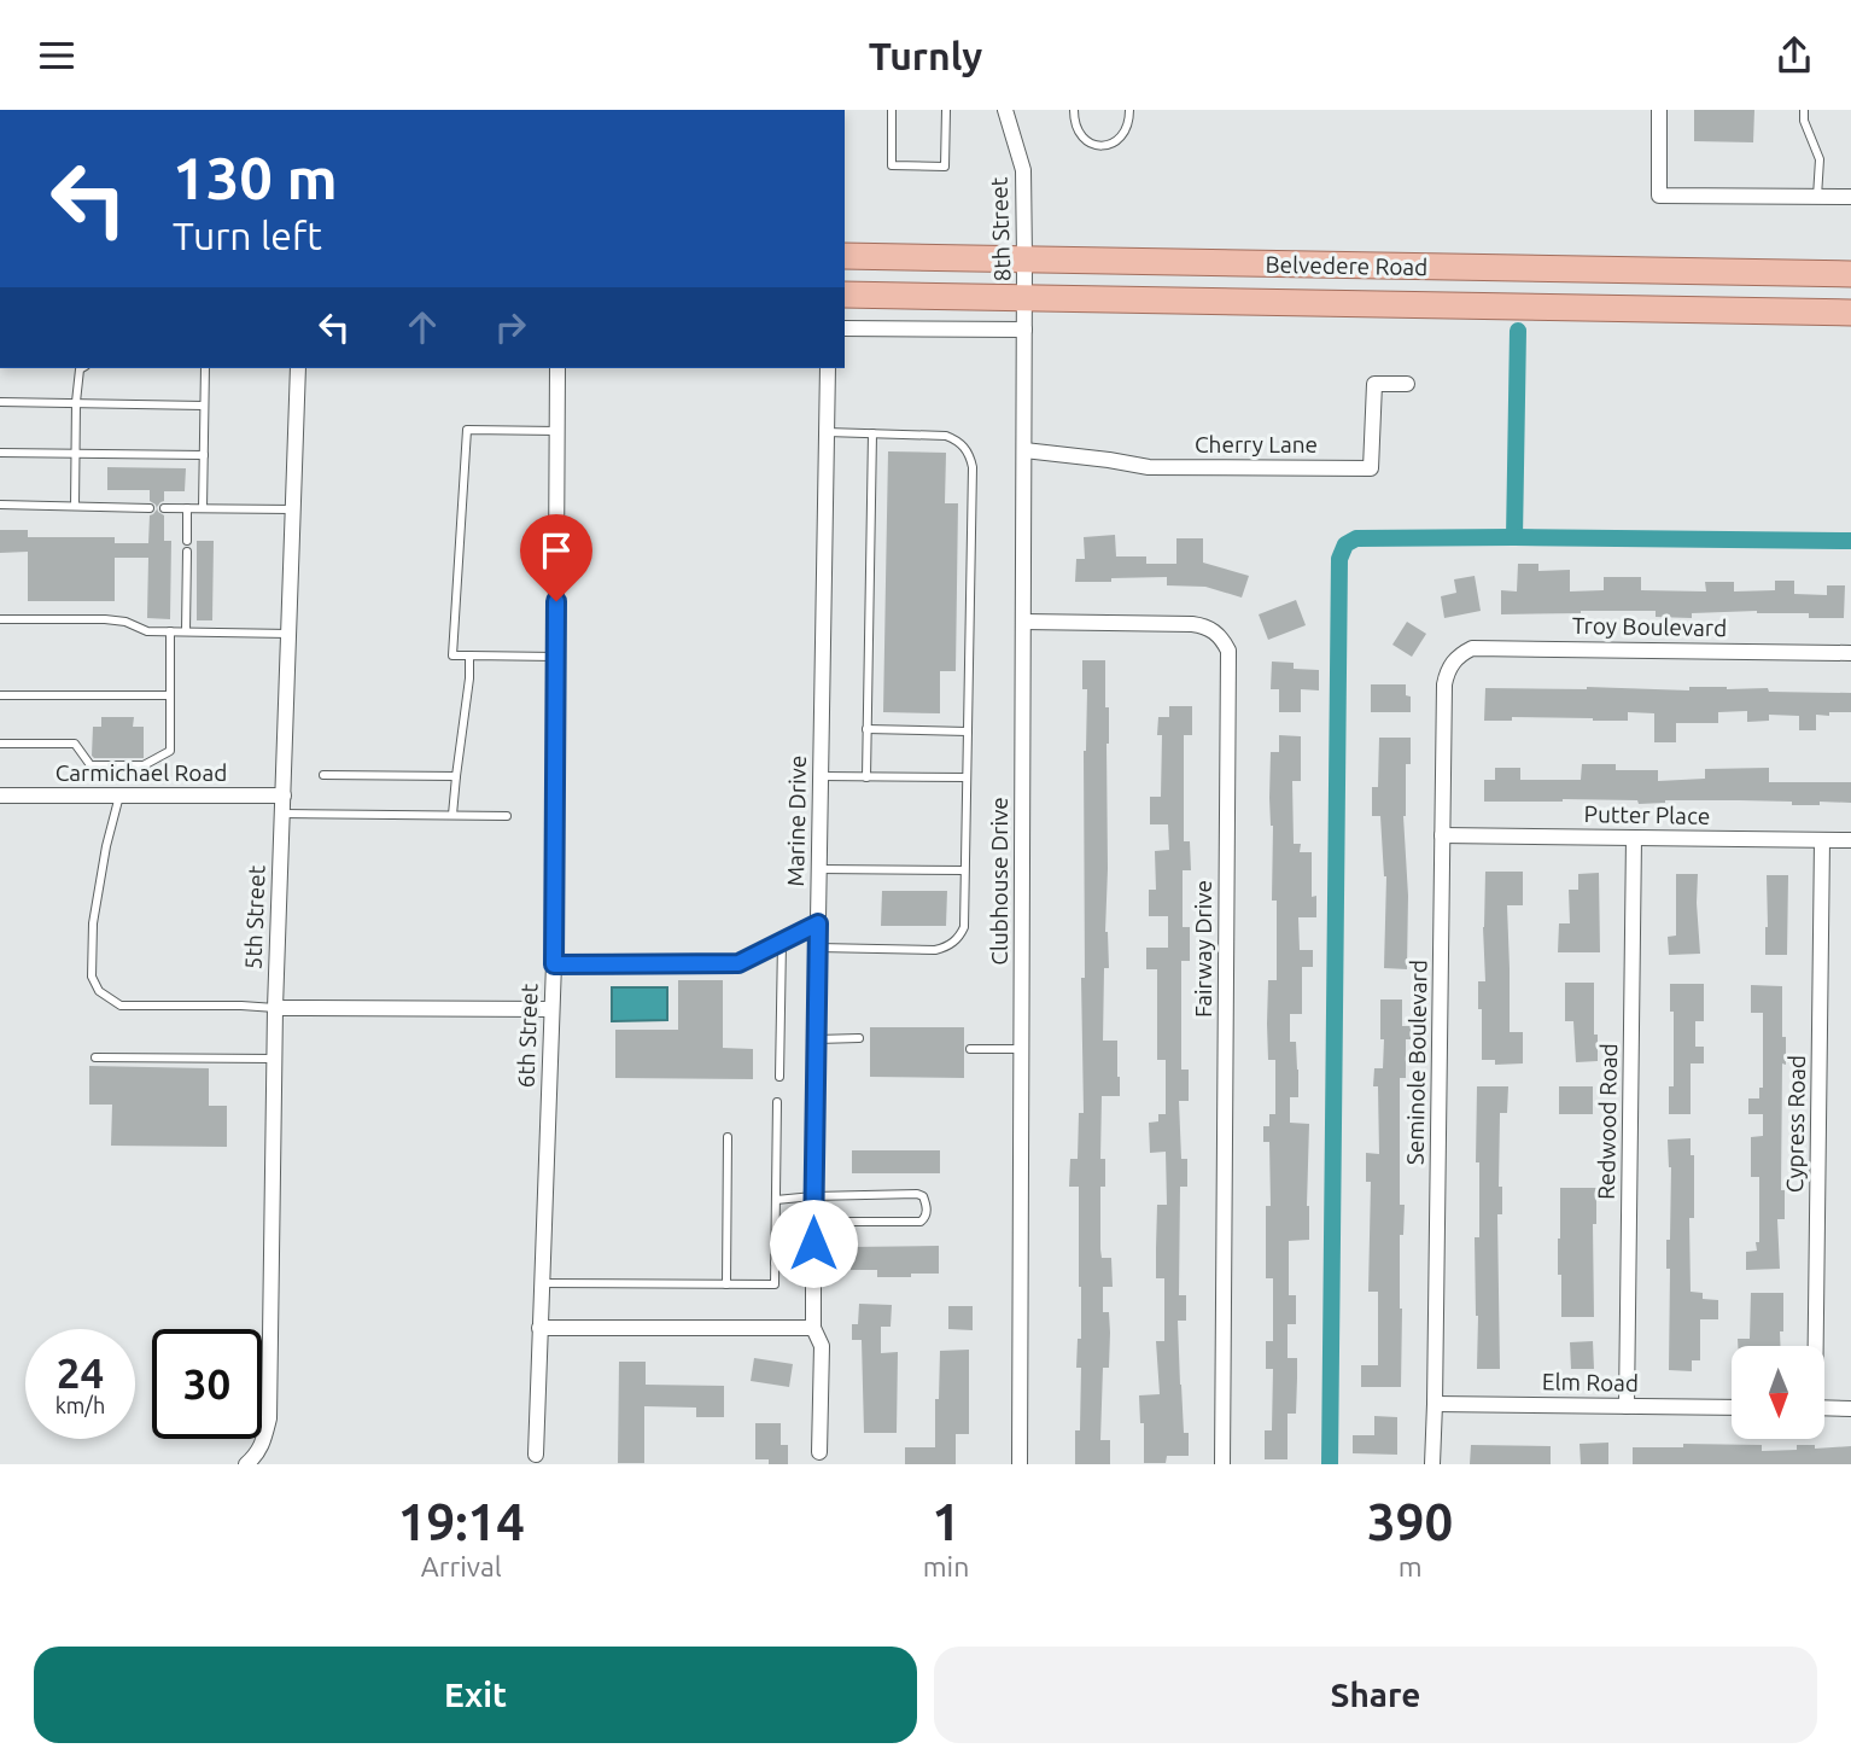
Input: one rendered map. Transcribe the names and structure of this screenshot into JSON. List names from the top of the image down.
{
  "streets": {
    "main road": ["Belvedere Road"],
    "street": [
      "8th Street",
      "Cherry Lane",
      "Troy Boulevard",
      "Carmichael Road",
      "Putter Place",
      "Marine Drive",
      "Clubhouse Drive",
      "5th Street",
      "Fairway Drive",
      "6th Street",
      "Seminole Boulevard",
      "Redwood Road",
      "Cypress Road",
      "Elm Road"
    ]
  },
  "crossings": [
    ["8th Street", "Belvedere Road"],
    ["8th Street", "Clubhouse Drive"],
    ["Belvedere Road", "Clubhouse Drive"],
    ["Cherry Lane", "Clubhouse Drive"],
    ["Troy Boulevard", "Seminole Boulevard"],
    ["Carmichael Road", "5th Street"],
    ["Putter Place", "Seminole Boulevard"],
    ["Putter Place", "Redwood Road"],
    ["Putter Place", "Cypress Road"],
    ["Clubhouse Drive", "Fairway Drive"],
    ["Seminole Boulevard", "Elm Road"],
    ["Redwood Road", "Elm Road"]
  ],
  "north": "bottom",
  "page": {
    "header": "Turnly",
    "turn": ["130 m", "Turn left"],
    "speed": "24 km/h",
    "limit": "30",
    "eta": [
      "19:14",
      "Arrival",
      "1",
      "min",
      "390",
      "m"
    ],
    "buttons": ["Exit", "Share"]
  }
}
